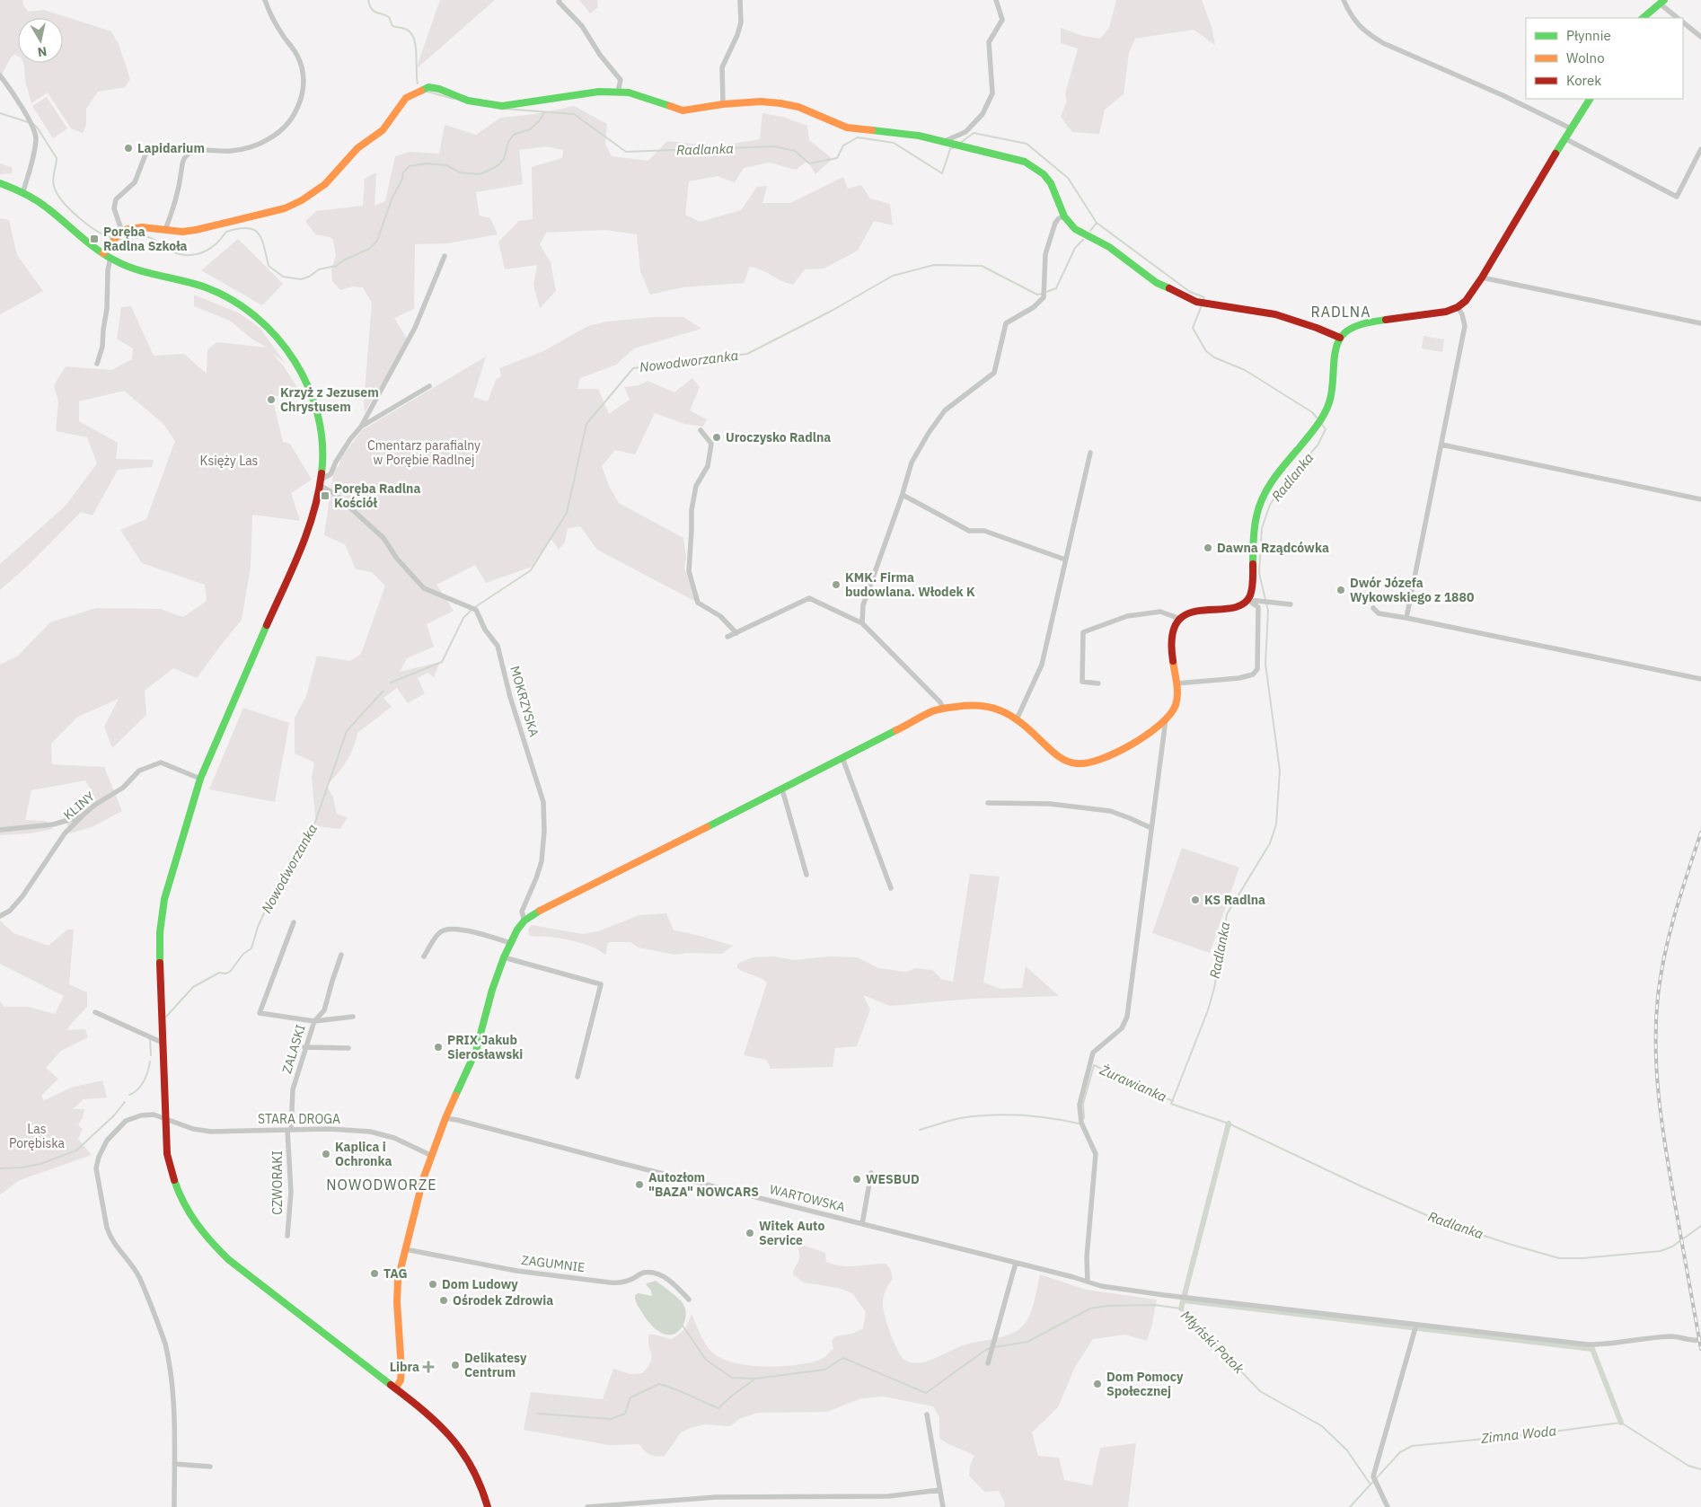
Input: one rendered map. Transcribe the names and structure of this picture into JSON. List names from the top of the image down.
{
  "streets": {
    "street": [
      "MOKRZYSKA",
      "KLINY",
      "ZALASKI",
      "STARA DROGA",
      "CZWORAKI",
      "WARTOWSKA",
      "ZAGUMNIE"
    ]
  },
  "crossings": [
    ["ZALASKI", "STARA DROGA"],
    ["ZALASKI", "CZWORAKI"],
    ["STARA DROGA", "CZWORAKI"]
  ],
  "districts": ["RADLNA", "NOWODWORZE"],
  "water": [
    "Radlanka",
    "Nowodworzanka",
    "Żurawianka",
    "Młyński Potok",
    "Zimna Woda"
  ],
  "parks": ["Cmentarz parafialny w Porębie Radlnej", "Księży Las", "Las Porębiska"],
  "places": {
    "other": [
      "Lapidarium",
      "Krzyż z Jezusem Chrystusem",
      "Uroczysko Radlna",
      "Dawna Rządcówka",
      "KMK. Firma budowlana. Włodek K",
      "Dwór Józefa Wykowskiego z 1880",
      "KS Radlna",
      "PRIX Jakub Sierosławski",
      "Kaplica i Ochronka",
      "WESBUD",
      "Autozłom \"BAZA\" NOWCARS",
      "Witek Auto Service",
      "TAG",
      "Dom Ludowy",
      "Ośrodek Zdrowia",
      "Delikatesy Centrum",
      "Dom Pomocy Społecznej"
    ],
    "transit": ["Poręba Radlna Szkoła", "Poręba Radlna Kościół"],
    "health": ["Libra"]
  },
  "legend": ["Płynnie", "Wolno", "Korek"],
  "north": "bottom"
}
